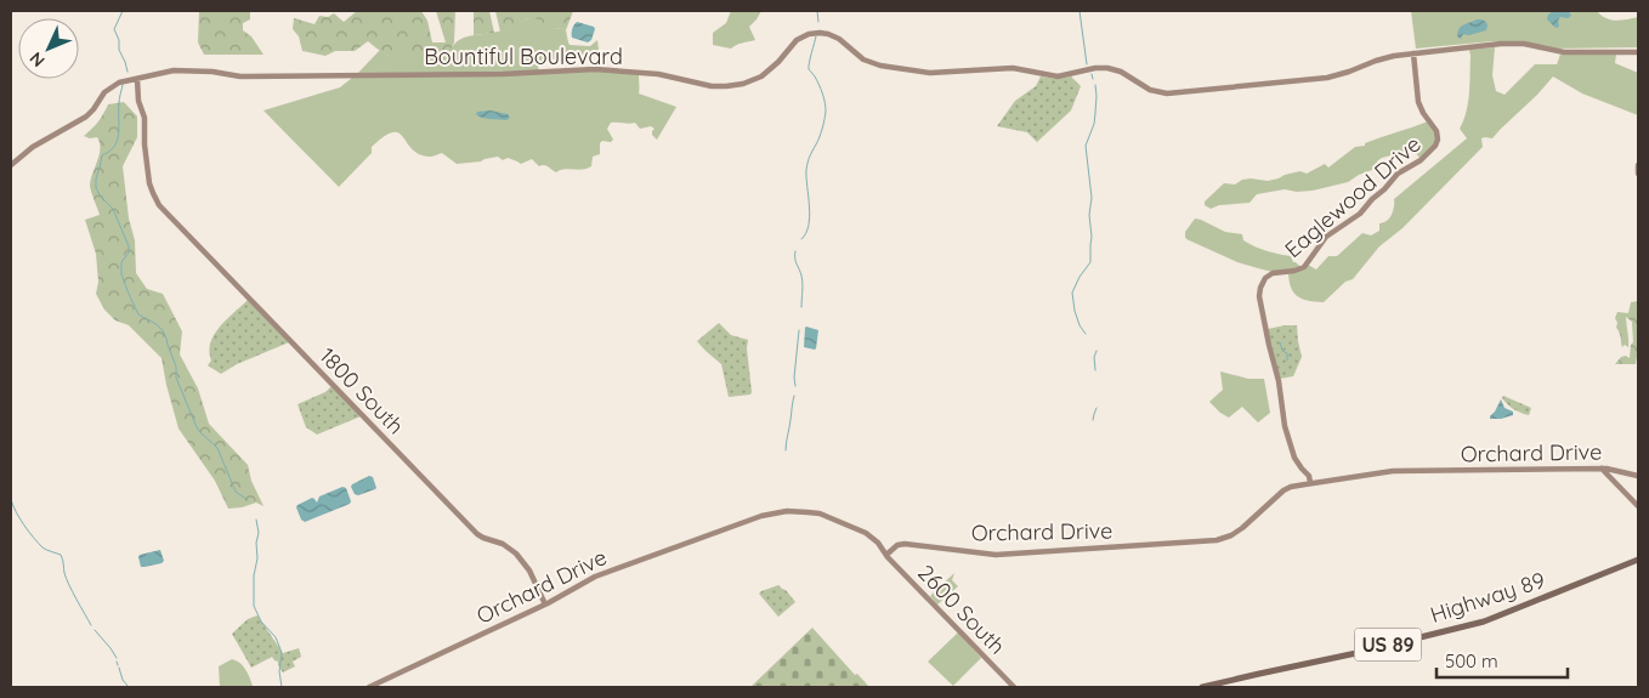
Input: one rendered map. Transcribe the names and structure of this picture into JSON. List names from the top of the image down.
{
  "streets": {
    "main road": [
      "Bountiful Boulevard",
      "Eaglewood Drive",
      "1800 South",
      "Orchard Drive",
      "Highway 89",
      "2600 South",
      "US 89"
    ]
  },
  "crossings": [
    ["Bountiful Boulevard", "Eaglewood Drive"],
    ["Bountiful Boulevard", "1800 South"],
    ["Eaglewood Drive", "Orchard Drive"],
    ["1800 South", "Orchard Drive"],
    ["Orchard Drive", "2600 South"]
  ],
  "scale_bar": "500 m",
  "north": "bottom left"
}
